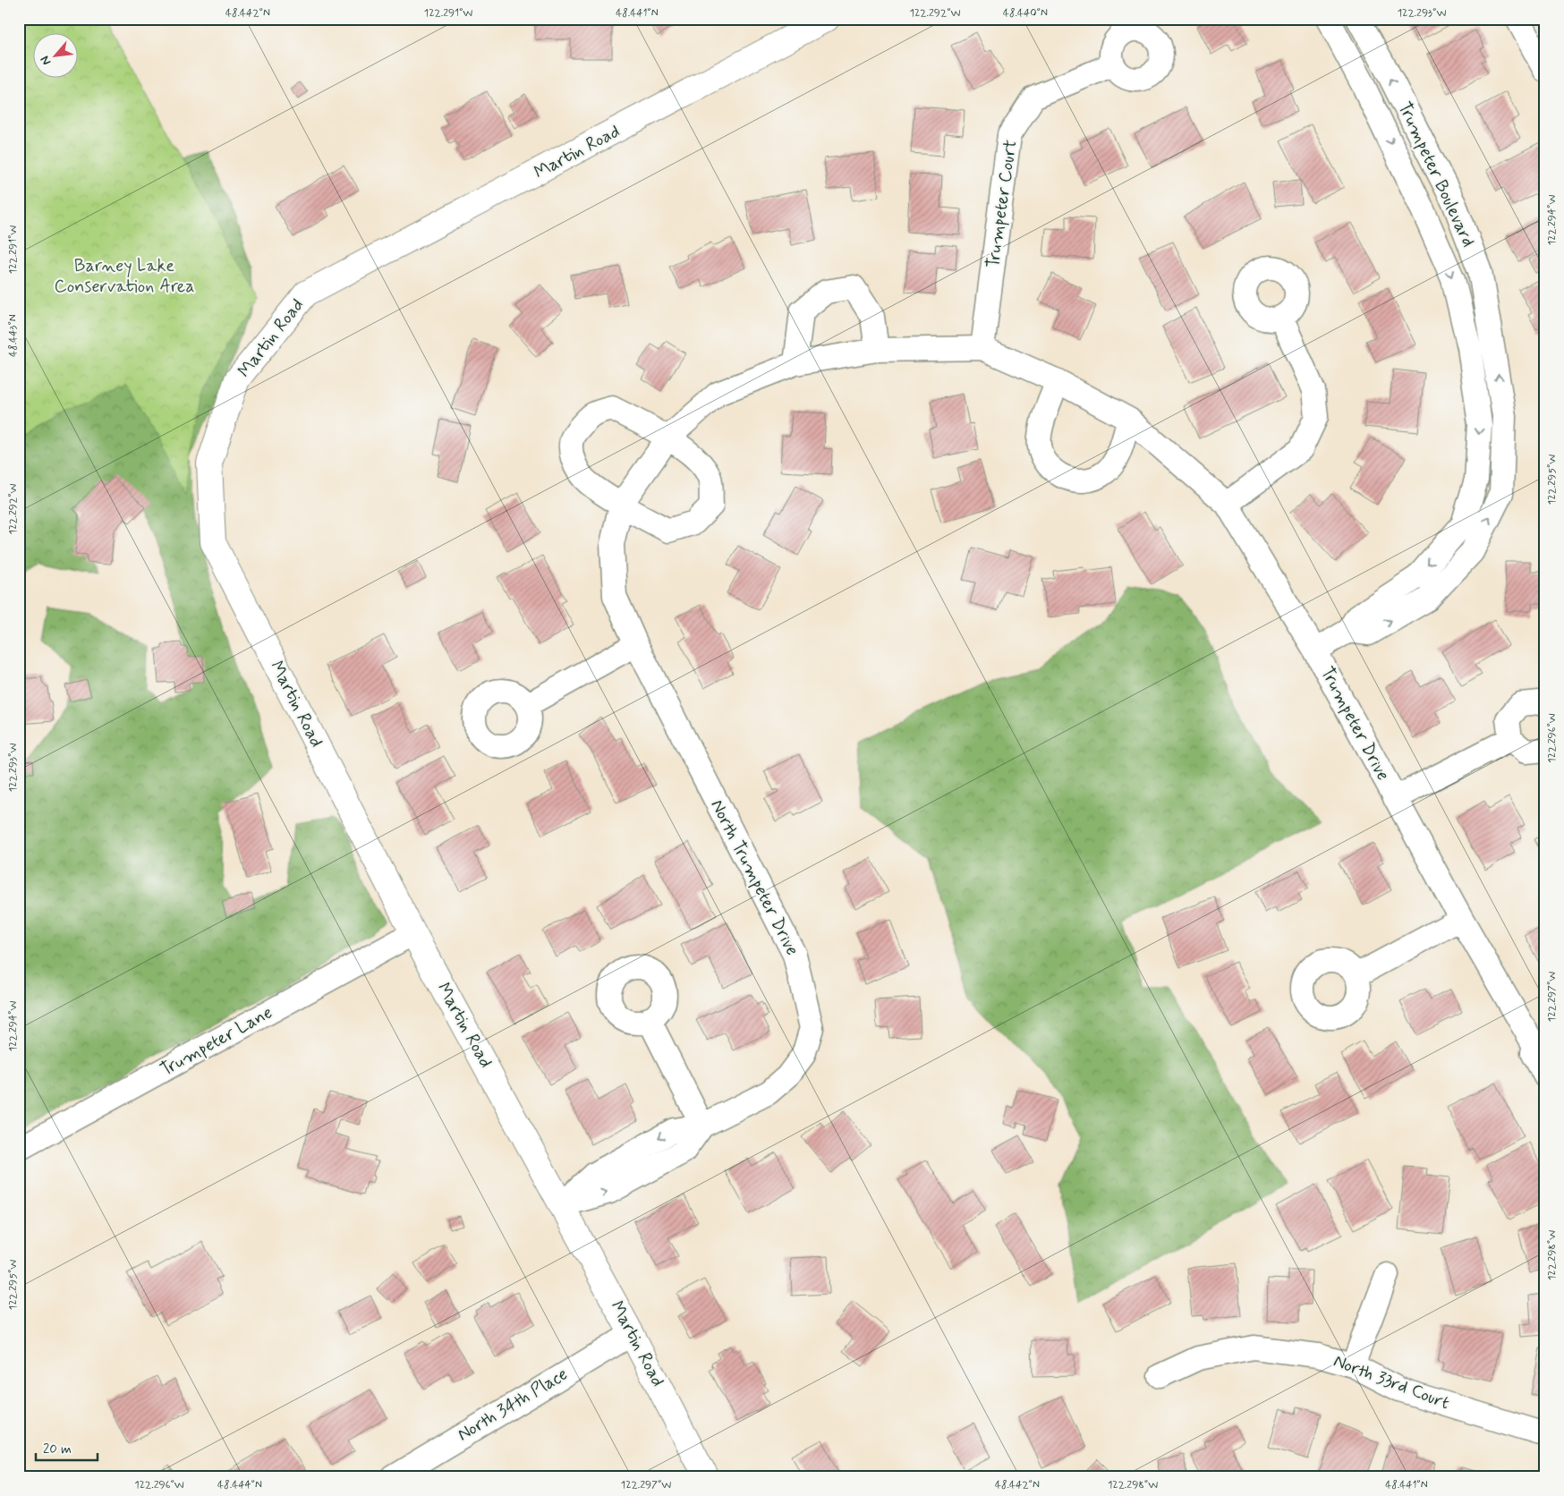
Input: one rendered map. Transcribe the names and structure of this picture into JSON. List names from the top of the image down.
{
  "streets": {
    "street": [
      "Martin Road",
      "Trumpeter Boulevard",
      "Trumpeter Court",
      "Trumpeter Drive",
      "North Trumpeter Drive",
      "Trumpeter Lane",
      "North 33rd Court",
      "North 34th Place"
    ]
  },
  "crossings": [
    ["Martin Road", "North Trumpeter Drive"],
    ["Martin Road", "Trumpeter Lane"],
    ["Martin Road", "North 34th Place"],
    ["Trumpeter Boulevard", "Trumpeter Drive"],
    ["Trumpeter Boulevard", "North Trumpeter Drive"],
    ["Trumpeter Court", "North Trumpeter Drive"],
    ["Trumpeter Drive", "North Trumpeter Drive"]
  ],
  "parks": ["Barney Lake Conservation Area"],
  "scale_bar": "20 m",
  "north": "bottom left",
  "coordinates": [
    "48.442°N",
    "122.291°W",
    "48.441°N",
    "122.292°W",
    "48.440°N",
    "122.293°W",
    "122.294°W",
    "48.443°N",
    "122.295°W",
    "122.296°W",
    "122.297°W",
    "122.298°W",
    "48.444°N"
  ]
}
